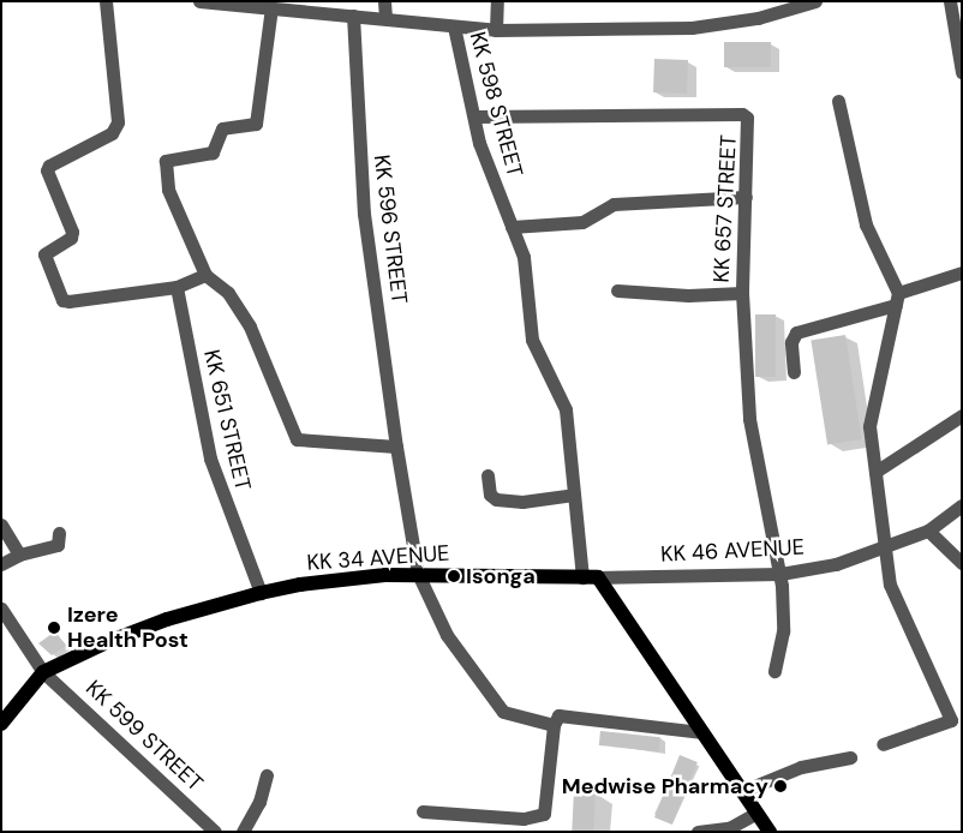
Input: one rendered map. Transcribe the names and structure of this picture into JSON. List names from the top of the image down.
{
  "streets": {
    "main road": ["KK 34 AVENUE"],
    "street": [
      "KK 598 STREET",
      "KK 657 STREET",
      "KK 596 STREET",
      "KK 651 STREET",
      "KK 46 AVENUE",
      "KK 599 STREET"
    ]
  },
  "crossings": [
    ["KK 598 STREET", "KK 657 STREET"],
    ["KK 598 STREET", "KK 34 AVENUE"],
    ["KK 657 STREET", "KK 46 AVENUE"],
    ["KK 596 STREET", "KK 34 AVENUE"],
    ["KK 651 STREET", "KK 34 AVENUE"],
    ["KK 46 AVENUE", "KK 34 AVENUE"],
    ["KK 34 AVENUE", "KK 599 STREET"]
  ],
  "places": ["Isonga", "Izere Health Post", "Medwise Pharmacy"]
}
